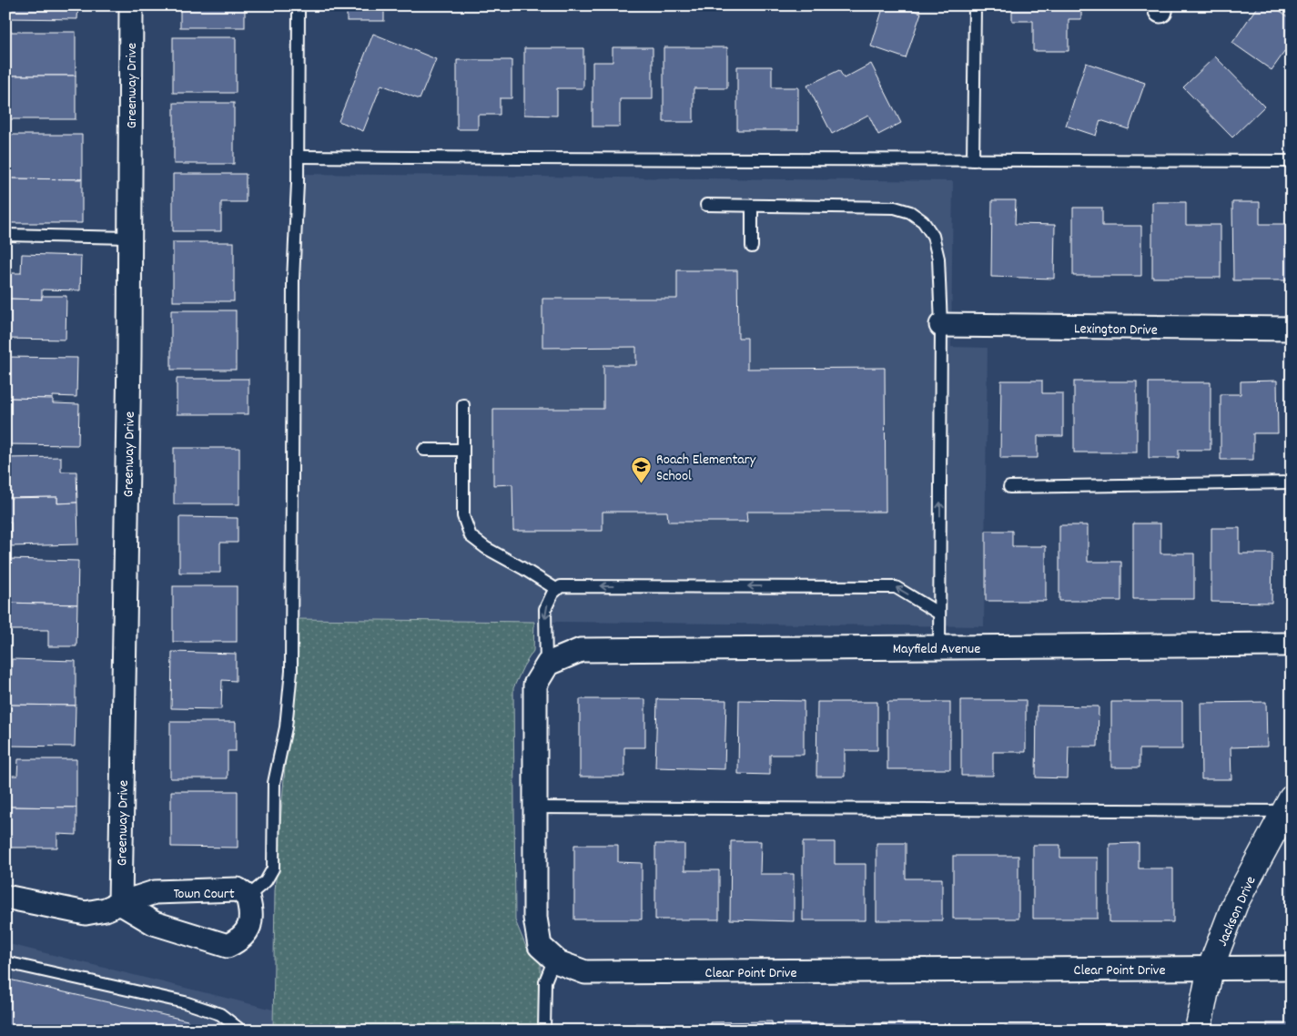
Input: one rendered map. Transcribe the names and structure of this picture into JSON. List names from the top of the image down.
{
  "streets": {
    "street": [
      "Greenway Drive",
      "Lexington Drive",
      "Mayfield Avenue",
      "Town Court",
      "Jackson Drive",
      "Clear Point Drive"
    ]
  },
  "crossings": [
    ["Greenway Drive", "Town Court"],
    ["Mayfield Avenue", "Clear Point Drive"],
    ["Jackson Drive", "Clear Point Drive"]
  ],
  "places": {
    "school or university": ["Roach Elementary School"]
  }
}
